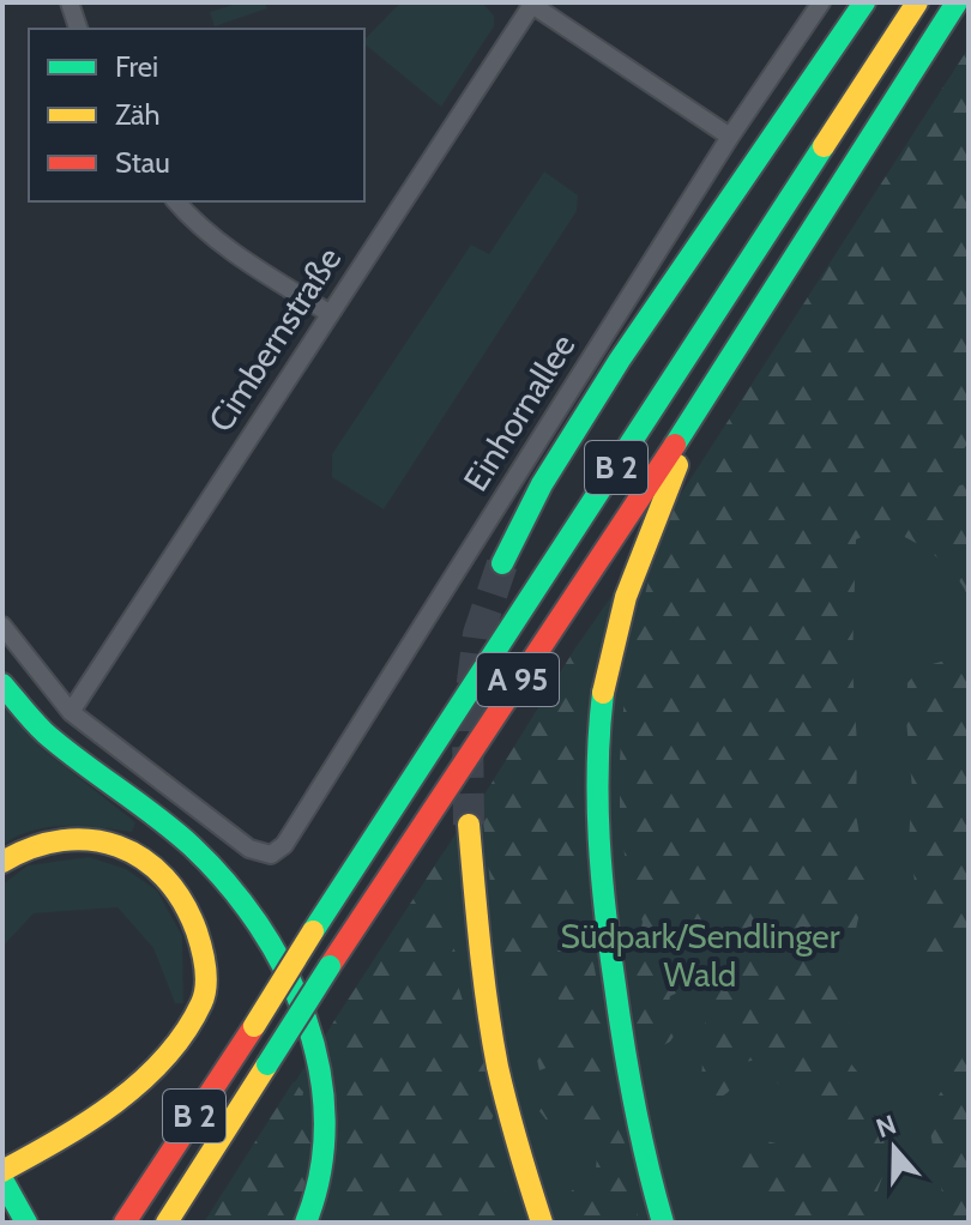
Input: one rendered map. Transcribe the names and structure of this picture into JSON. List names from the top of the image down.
{
  "streets": {
    "main road": ["B 2", "A 95"],
    "street": ["Cimbernstraße", "Einhornallee"]
  },
  "crossings": [
    ["Cimbernstraße", "Einhornallee"]
  ],
  "parks": ["Südpark/Sendlinger Wald"],
  "legend": ["Frei", "Zäh", "Stau"],
  "north": "top"
}
